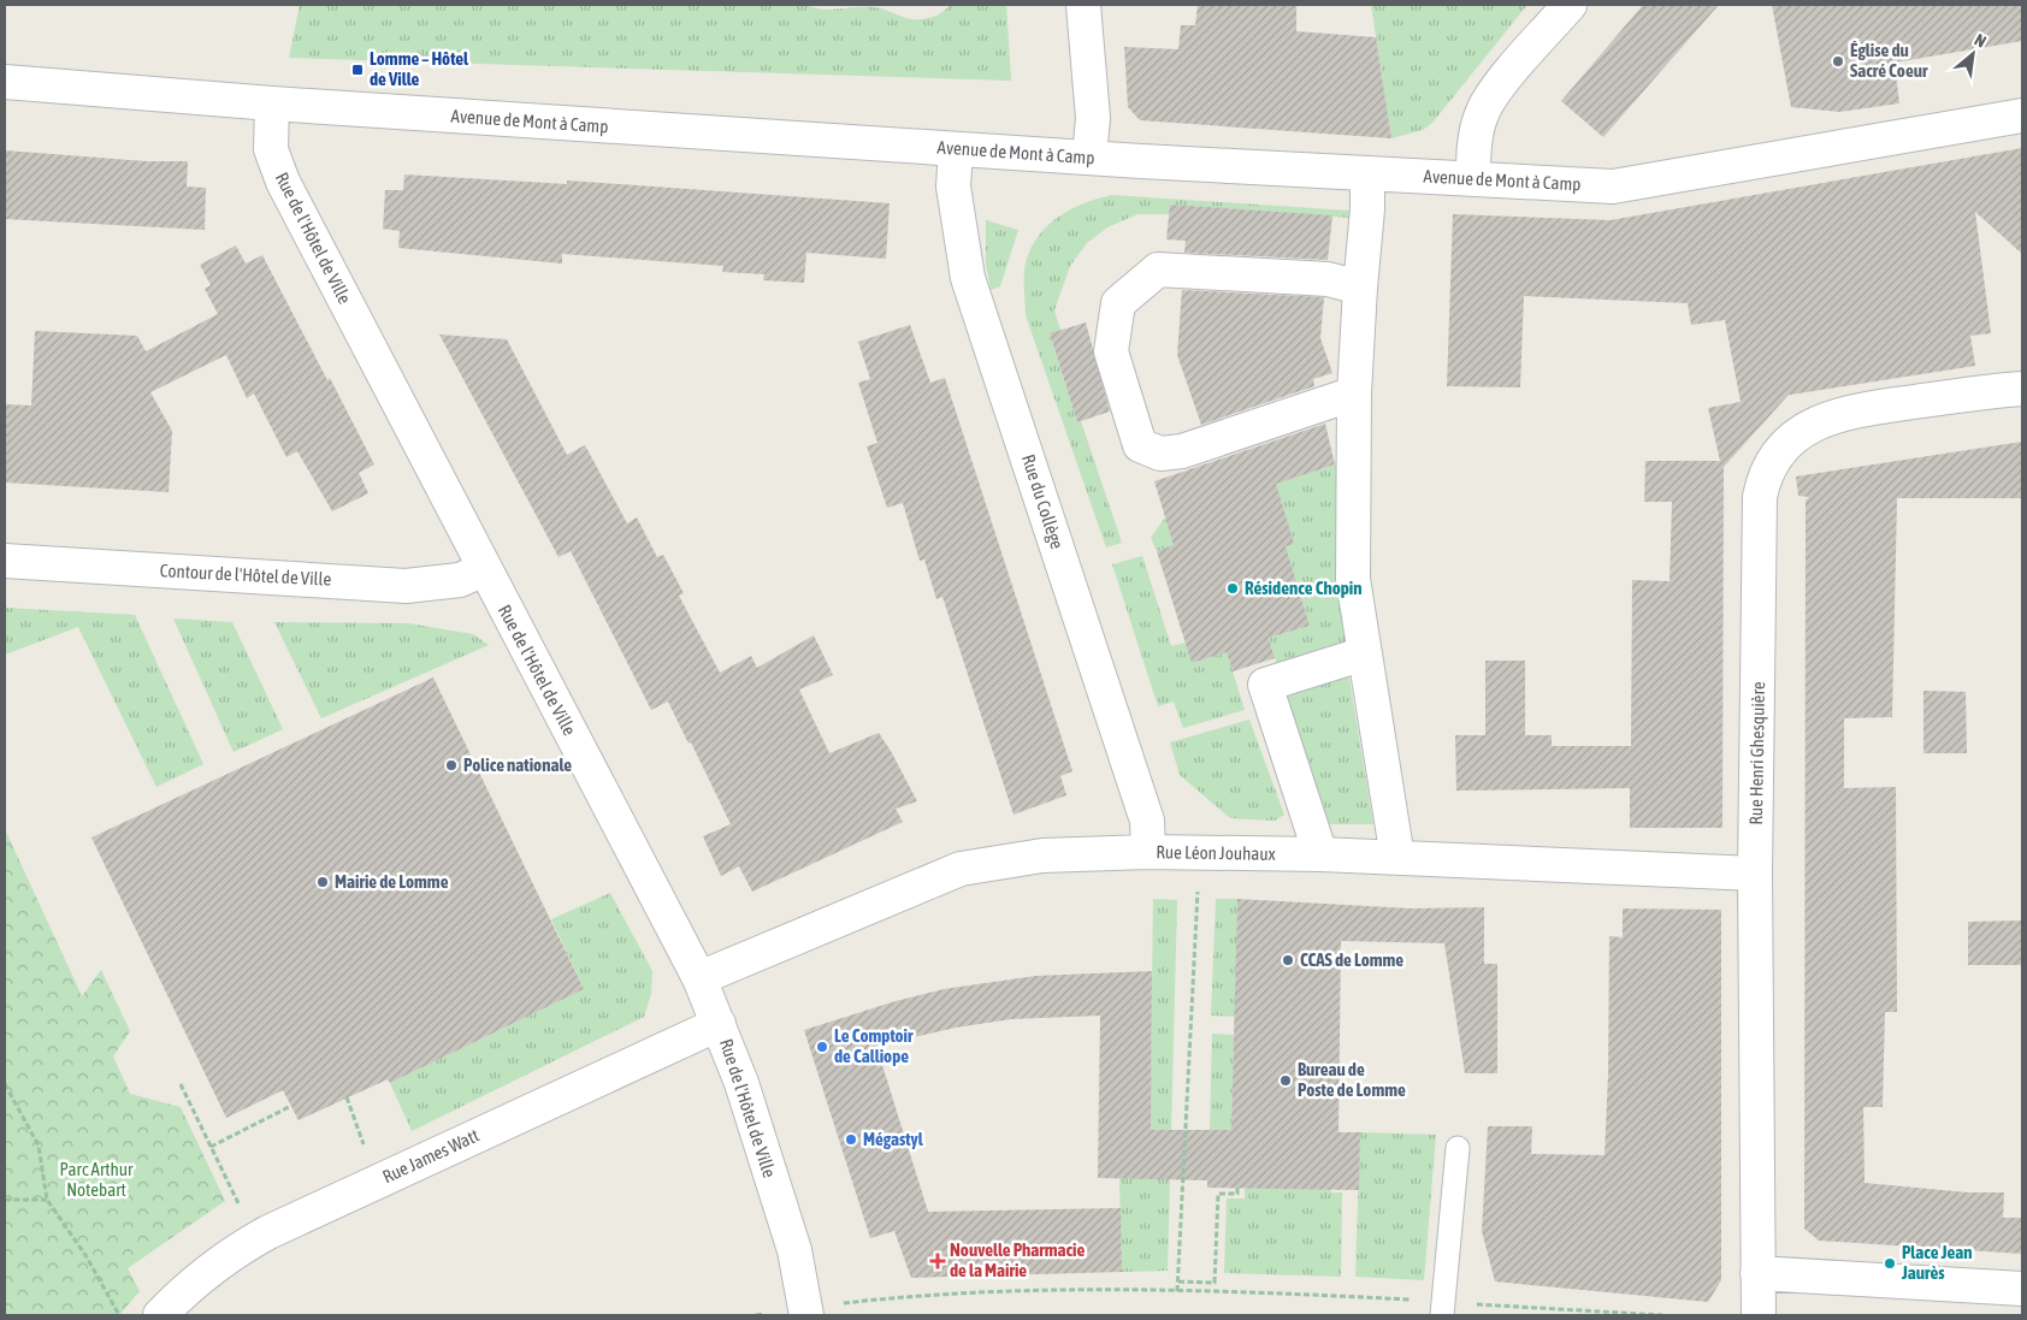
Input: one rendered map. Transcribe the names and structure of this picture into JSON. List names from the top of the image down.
{
  "streets": {
    "street": [
      "Avenue de Mont à Camp",
      "Rue de l'Hôtel de Ville",
      "Rue du Collège",
      "Contour de l'Hôtel de Ville",
      "Rue Henri Ghesquière",
      "Rue Léon Jouhaux",
      "Rue James Watt"
    ]
  },
  "crossings": [
    ["Avenue de Mont à Camp", "Rue de l'Hôtel de Ville"],
    ["Avenue de Mont à Camp", "Rue du Collège"],
    ["Rue de l'Hôtel de Ville", "Contour de l'Hôtel de Ville"],
    ["Rue de l'Hôtel de Ville", "Rue Léon Jouhaux"],
    ["Rue de l'Hôtel de Ville", "Rue James Watt"],
    ["Rue du Collège", "Rue Léon Jouhaux"],
    ["Rue Henri Ghesquière", "Rue Léon Jouhaux"]
  ],
  "parks": ["Parc Arthur Notebart"],
  "places": {
    "other": [
      "Église du Sacré Coeur",
      "Résidence Chopin",
      "Police nationale",
      "Mairie de Lomme",
      "CCAS de Lomme",
      "Le Comptoir de Calliope",
      "Bureau de Poste de Lomme",
      "Mégastyl",
      "Place Jean Jaurès"
    ],
    "transit": ["Lomme – Hôtel de Ville"],
    "health": ["Nouvelle Pharmacie de la Mairie"]
  },
  "north": "top right"
}
